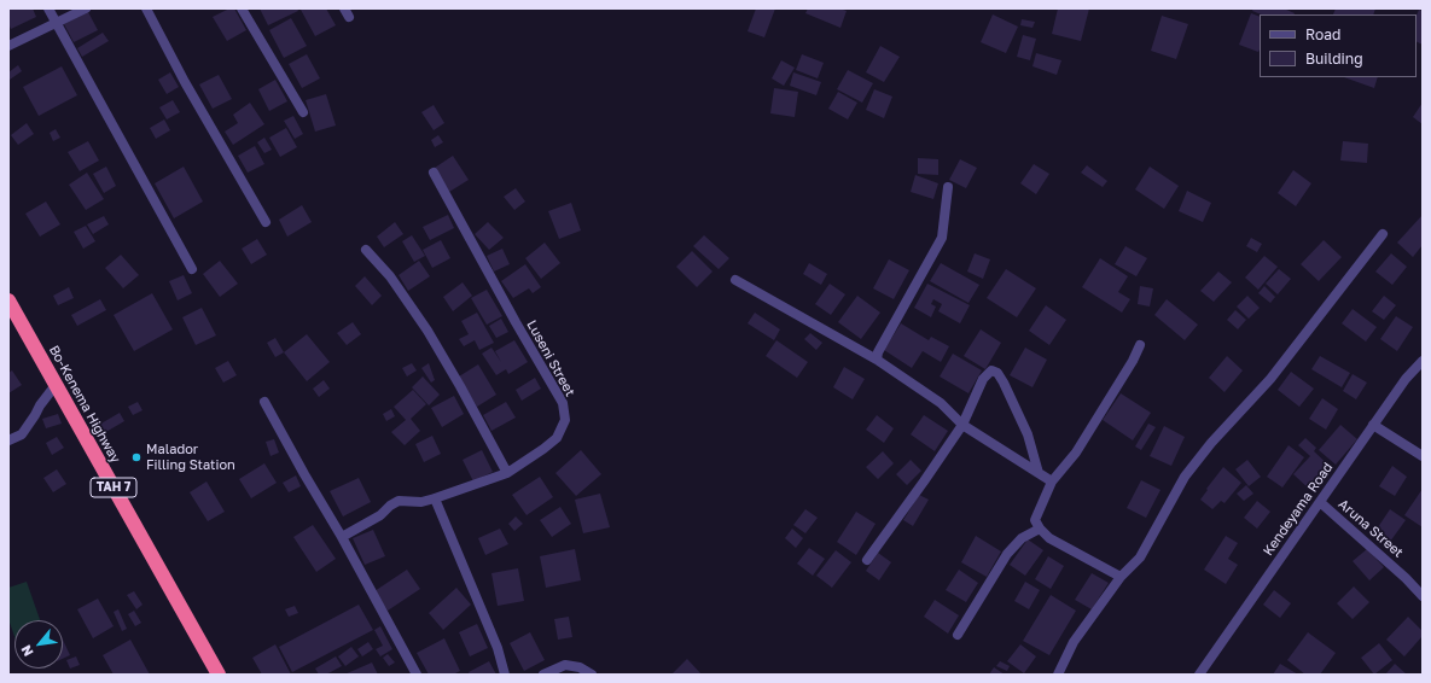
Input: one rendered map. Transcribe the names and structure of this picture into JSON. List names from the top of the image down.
{
  "streets": {
    "highway": ["Bo-Kenema Highway", "TAH 7"],
    "street": ["Luseni Street", "Kendeyama Road", "Aruna Street"]
  },
  "crossings": [
    ["Kendeyama Road", "Aruna Street"]
  ],
  "places": ["Malador Filling Station"],
  "legend": ["Road", "Building"],
  "north": "bottom left"
}
